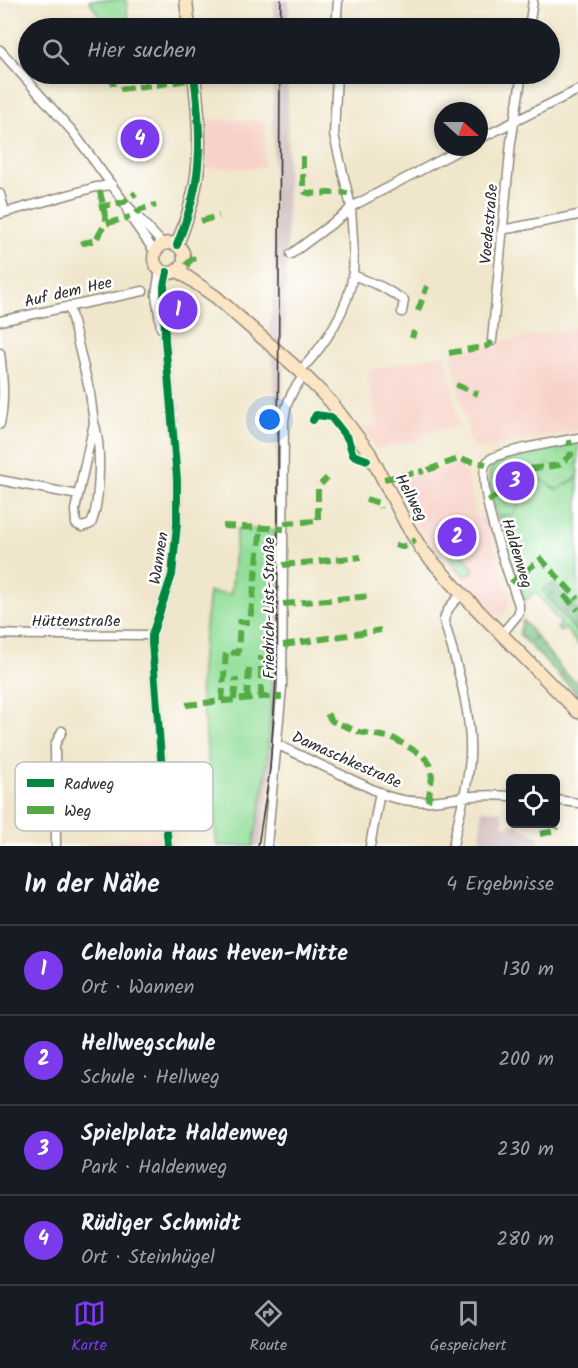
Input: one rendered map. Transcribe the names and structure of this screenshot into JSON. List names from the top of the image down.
{
  "streets": {
    "street": [
      "Voedestraße",
      "Auf dem Hee",
      "Hellweg",
      "Haldenweg",
      "Wannen",
      "Friedrich-List-Straße",
      "Hüttenstraße",
      "Damaschkestraße"
    ]
  },
  "crossings": [
    ["Hellweg", "Haldenweg"],
    ["Hellweg", "Wannen"],
    ["Hellweg", "Friedrich-List-Straße"],
    ["Wannen", "Hüttenstraße"],
    ["Friedrich-List-Straße", "Damaschkestraße"]
  ],
  "legend": ["Radweg", "Weg"],
  "north": "right",
  "page": {
    "search": "Hier suchen",
    "pins": [
      "4",
      "1",
      "3",
      "2"
    ],
    "heading": ["In der Nähe", "4 Ergebnisse"],
    "list": [
      {
        "mark": "1",
        "name": "Chelonia Haus Heven-Mitte",
        "note": "Ort · Wannen",
        "value": "130 m"
      },
      {
        "mark": "2",
        "name": "Hellwegschule",
        "note": "Schule · Hellweg",
        "value": "200 m"
      },
      {
        "mark": "3",
        "name": "Spielplatz Haldenweg",
        "note": "Park · Haldenweg",
        "value": "230 m"
      },
      {
        "mark": "4",
        "name": "Rüdiger Schmidt",
        "note": "Ort · Steinhügel",
        "value": "280 m"
      }
    ],
    "nav": ["Karte", "Route", "Gespeichert"]
  }
}
